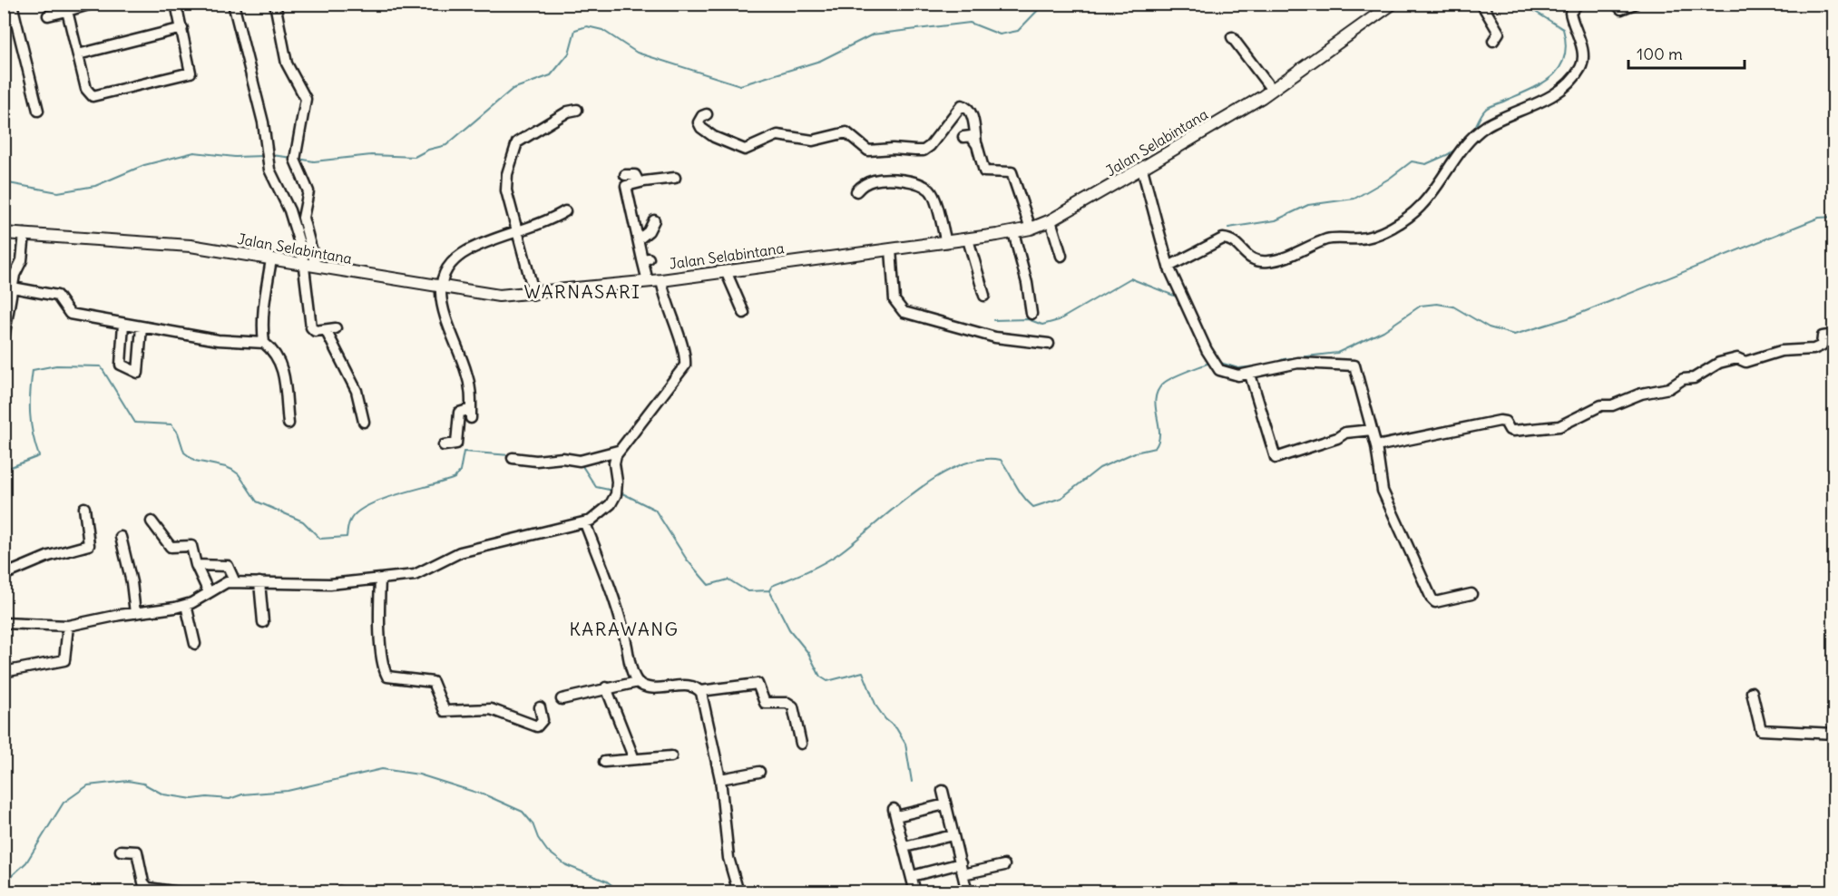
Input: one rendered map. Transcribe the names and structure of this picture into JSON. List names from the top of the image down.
{
  "streets": {
    "street": ["Jalan Selabintana"]
  },
  "districts": ["WARNASARI", "KARAWANG"],
  "scale_bar": "100 m"
}
